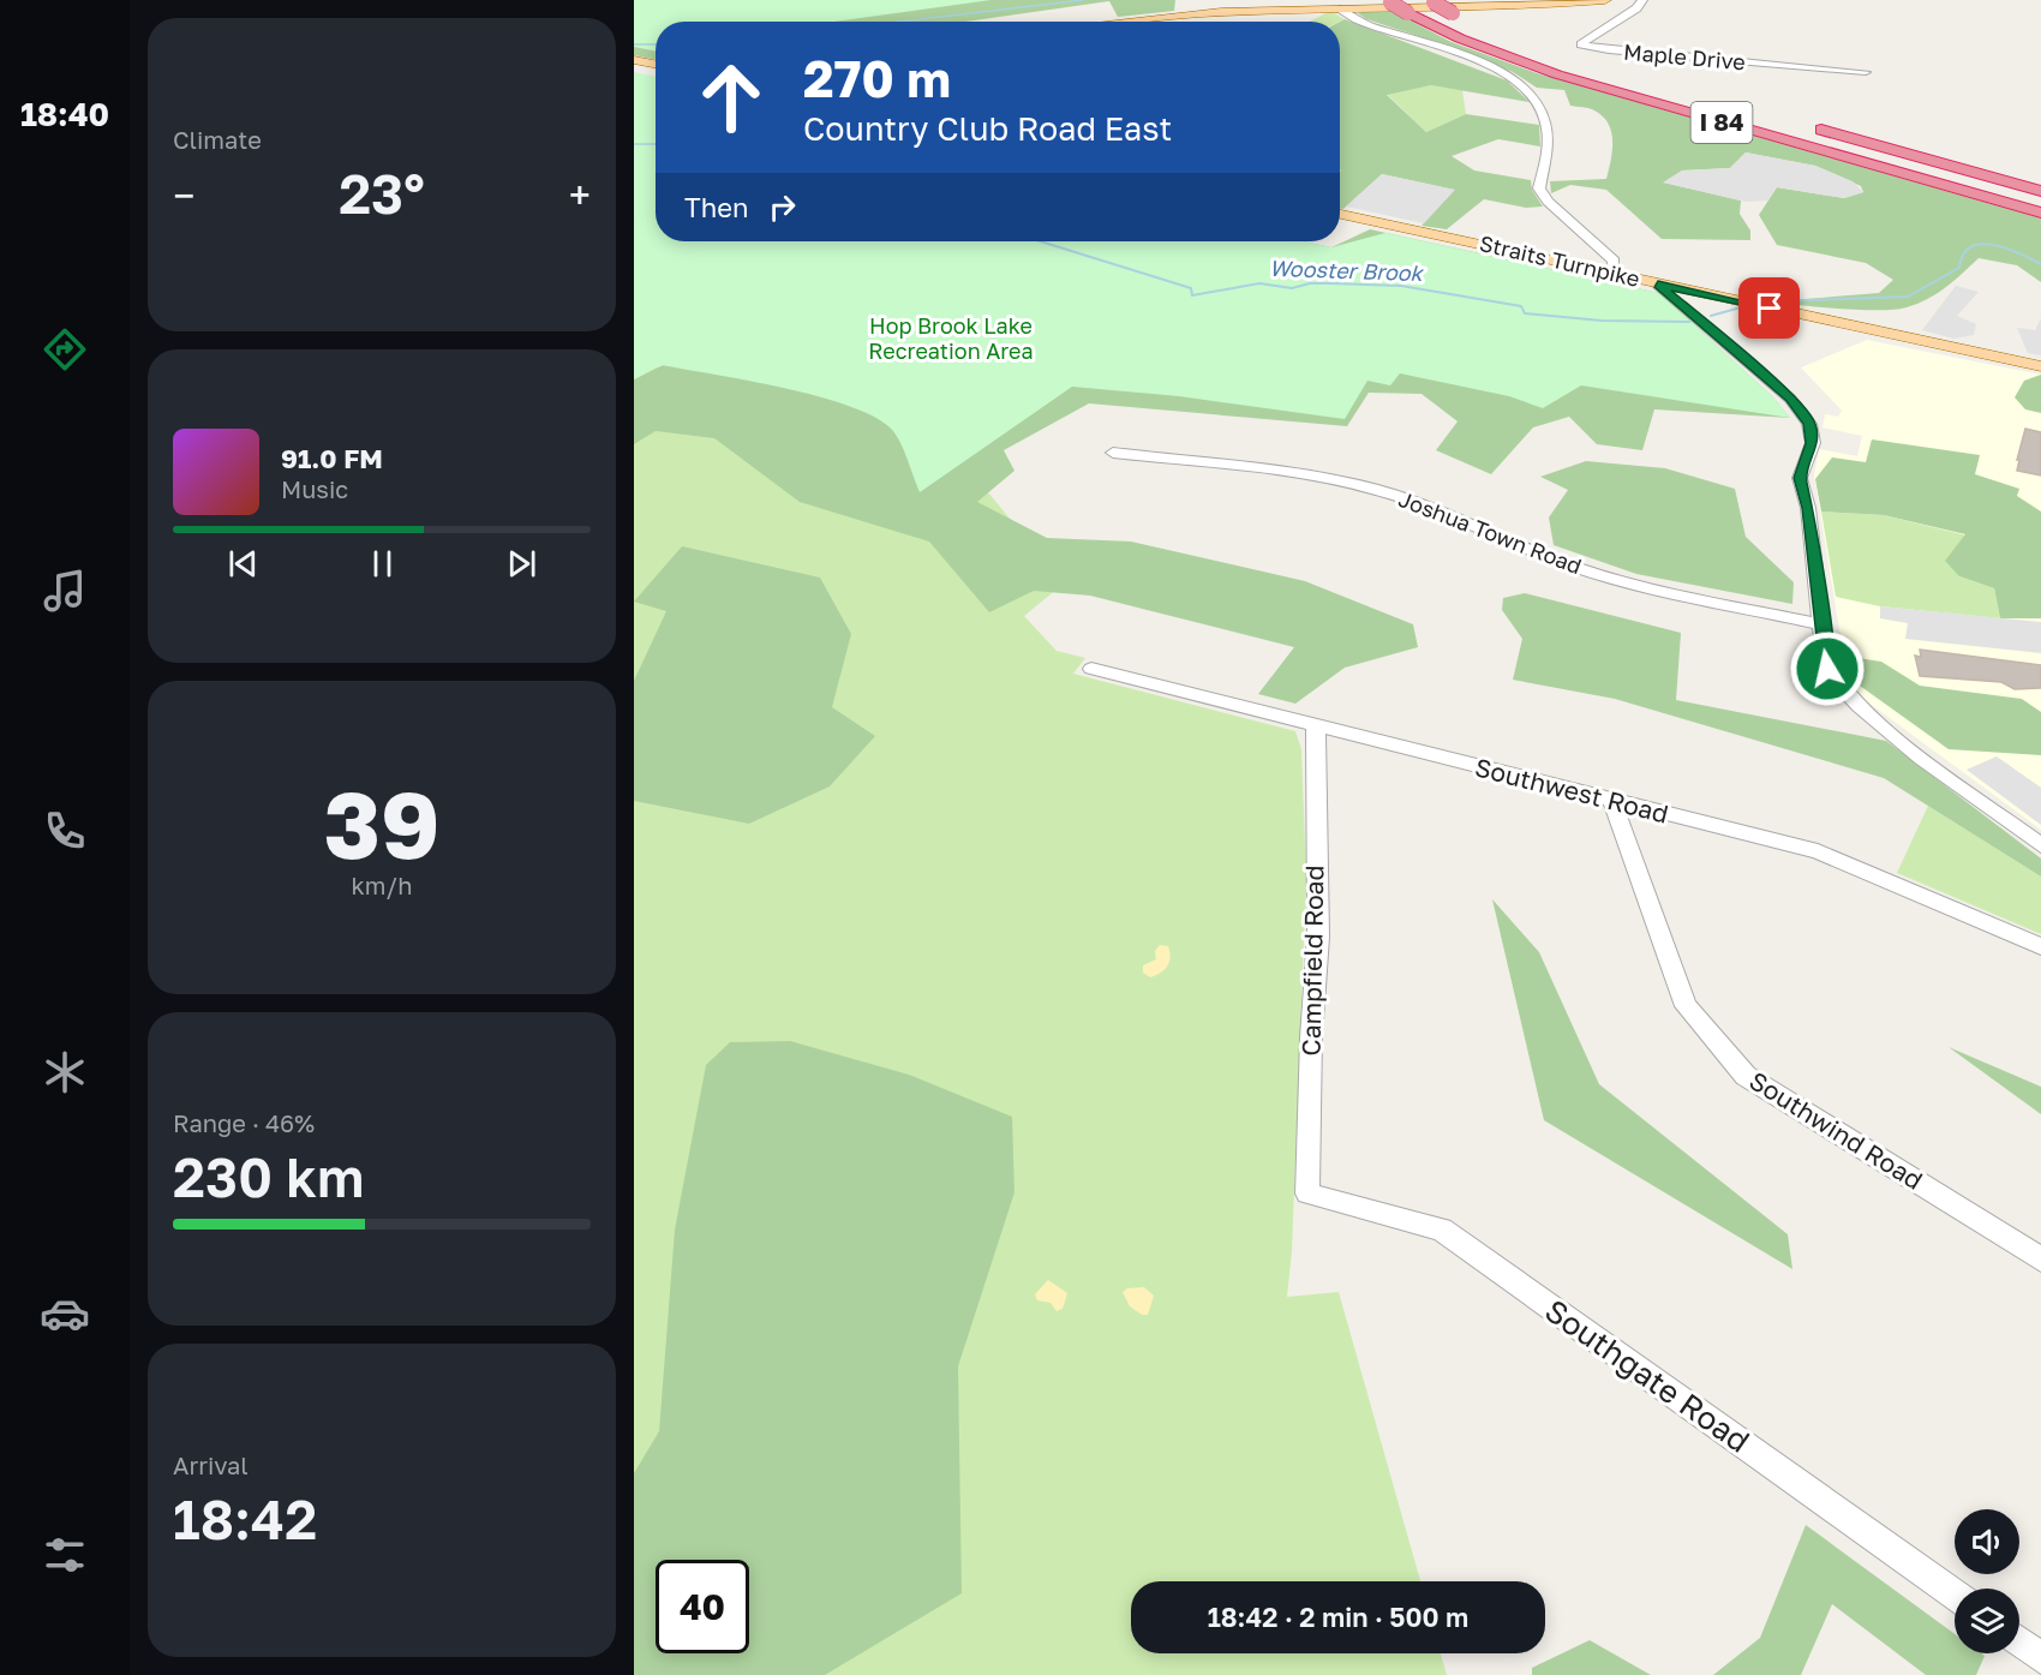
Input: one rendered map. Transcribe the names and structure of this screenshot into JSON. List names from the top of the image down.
{
  "streets": {
    "highway": ["I 84"],
    "main road": ["Straits Turnpike"],
    "street": [
      "Maple Drive",
      "Joshua Town Road",
      "Southwest Road",
      "Campfield Road",
      "Southwind Road",
      "Southgate Road"
    ]
  },
  "crossings": [
    ["Southwest Road", "Campfield Road"],
    ["Southwest Road", "Southwind Road"],
    ["Campfield Road", "Southgate Road"]
  ],
  "water": ["Wooster Brook"],
  "parks": ["Hop Brook Lake Recreation Area"],
  "page": {
    "tabs": "18:40",
    "tile": [
      "Climate",
      ["39", "km/h"],
      ["Range · 46%", "230 km"],
      ["Arrival", "18:42"]
    ],
    "turn": ["270 m", "Country Club Road East"],
    "heat": ["−", "23°", "+"],
    "then": "Then",
    "song": ["91.0 FM", "Music"],
    "limit": "40",
    "trip": "18:42 · 2 min · 500 m"
  }
}
